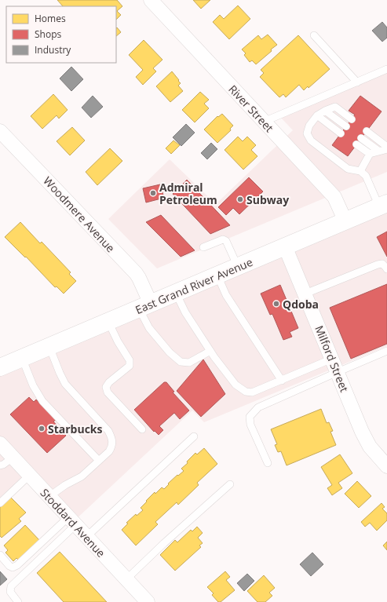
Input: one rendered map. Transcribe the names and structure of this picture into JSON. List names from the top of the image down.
{
  "streets": {
    "main road": ["East Grand River Avenue"],
    "street": [
      "River Street",
      "Woodmere Avenue",
      "Milford Street",
      "Stoddard Avenue"
    ]
  },
  "crossings": [
    ["River Street", "East Grand River Avenue"],
    ["Woodmere Avenue", "East Grand River Avenue"],
    ["East Grand River Avenue", "Milford Street"]
  ],
  "places": [
    "Admiral Petroleum",
    "Subway",
    "Qdoba",
    "Starbucks"
  ],
  "legend": ["Homes", "Shops", "Industry"]
}
